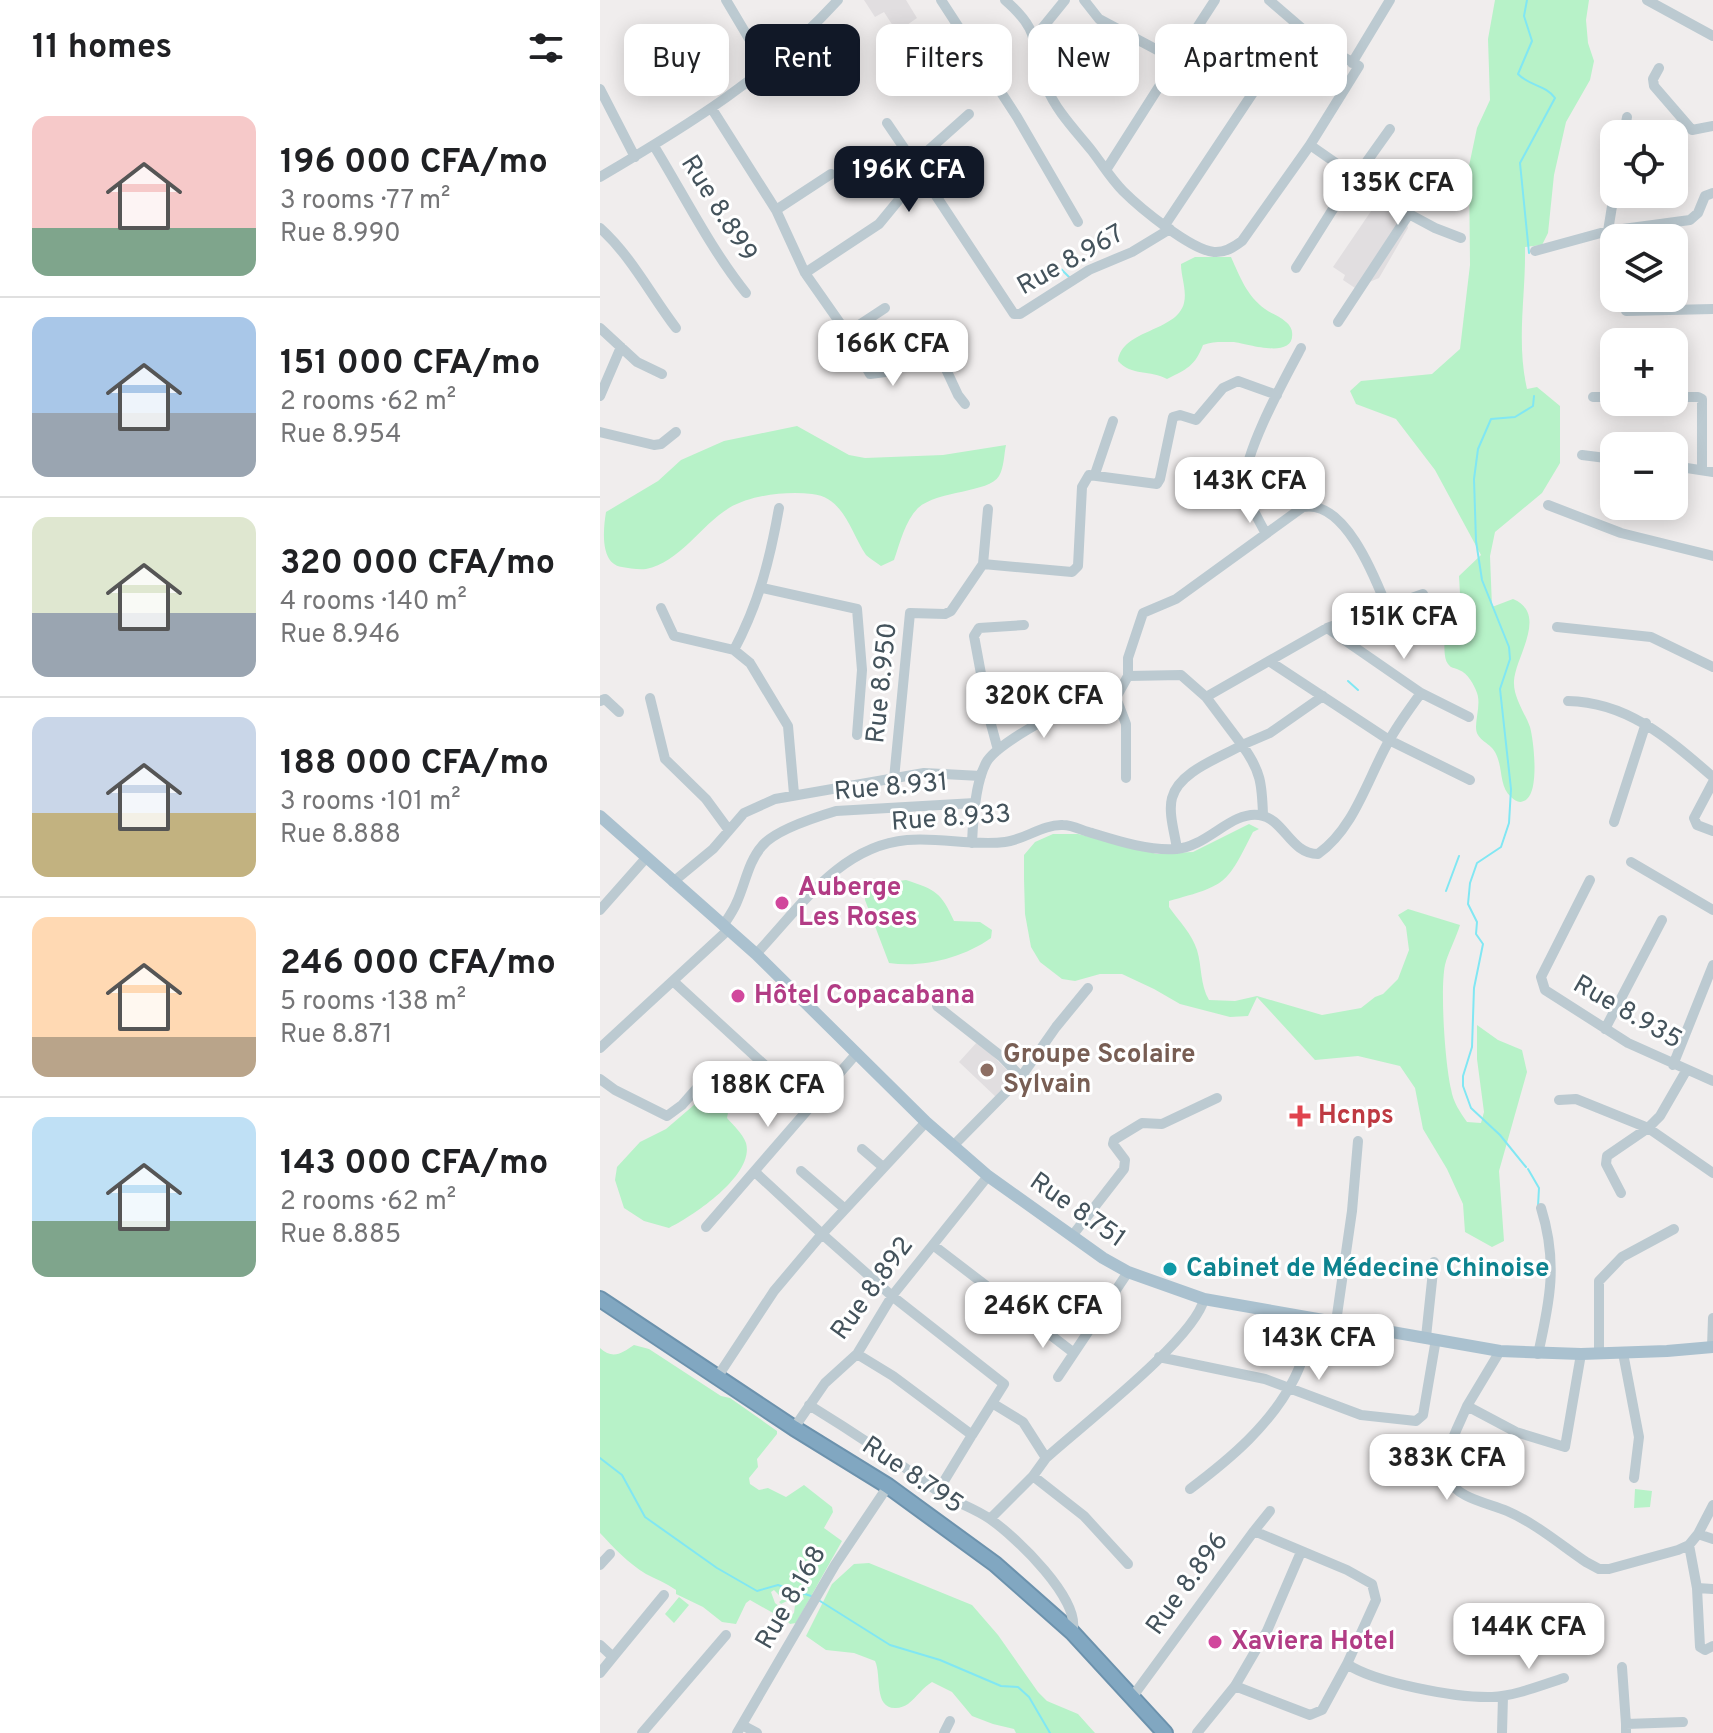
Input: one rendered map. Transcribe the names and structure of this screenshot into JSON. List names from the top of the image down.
{
  "streets": {
    "highway": ["Rue 8.795"],
    "main road": ["Rue 8.751"],
    "street": [
      "Rue 8.899",
      "Rue 8.967",
      "Rue 8.950",
      "Rue 8.931",
      "Rue 8.933",
      "Rue 8.935",
      "Rue 8.892",
      "Rue 8.896",
      "Rue 8.168"
    ]
  },
  "crossings": [
    ["Rue 8.931", "Rue 8.751"],
    ["Rue 8.933", "Rue 8.751"],
    ["Rue 8.751", "Rue 8.892"],
    ["Rue 8.892", "Rue 8.795"],
    ["Rue 8.795", "Rue 8.896"],
    ["Rue 8.795", "Rue 8.168"]
  ],
  "places": {
    "other": [
      "Auberge Les Roses",
      "Hôtel Copacabana",
      "Groupe Scolaire Sylvain",
      "Cabinet de Médecine Chinoise",
      "Xaviera Hotel"
    ],
    "health": ["Hcnps"]
  },
  "page": {
    "heading": "11 homes",
    "chip": [
      "Buy",
      "Rent",
      "Filters",
      "New",
      "Apartment"
    ],
    "list": [
      {
        "name": "196 000 CFA/mo",
        "note": "3 rooms · 77 m² · Rue 8.990"
      },
      {
        "name": "151 000 CFA/mo",
        "note": "2 rooms · 62 m² · Rue 8.954"
      },
      {
        "name": "320 000 CFA/mo",
        "note": "4 rooms · 140 m² · Rue 8.946"
      },
      {
        "name": "188 000 CFA/mo",
        "note": "3 rooms · 101 m² · Rue 8.888"
      },
      {
        "name": "246 000 CFA/mo",
        "note": "5 rooms · 138 m² · Rue 8.871"
      },
      {
        "name": "143 000 CFA/mo",
        "note": "2 rooms · 62 m² · Rue 8.885"
      }
    ],
    "map_buttons": ["+", "−"],
    "price": [
      "196K CFA",
      "135K CFA",
      "166K CFA",
      "143K CFA",
      "151K CFA",
      "320K CFA",
      "188K CFA",
      "246K CFA",
      "143K CFA",
      "383K CFA",
      "144K CFA"
    ]
  }
}
